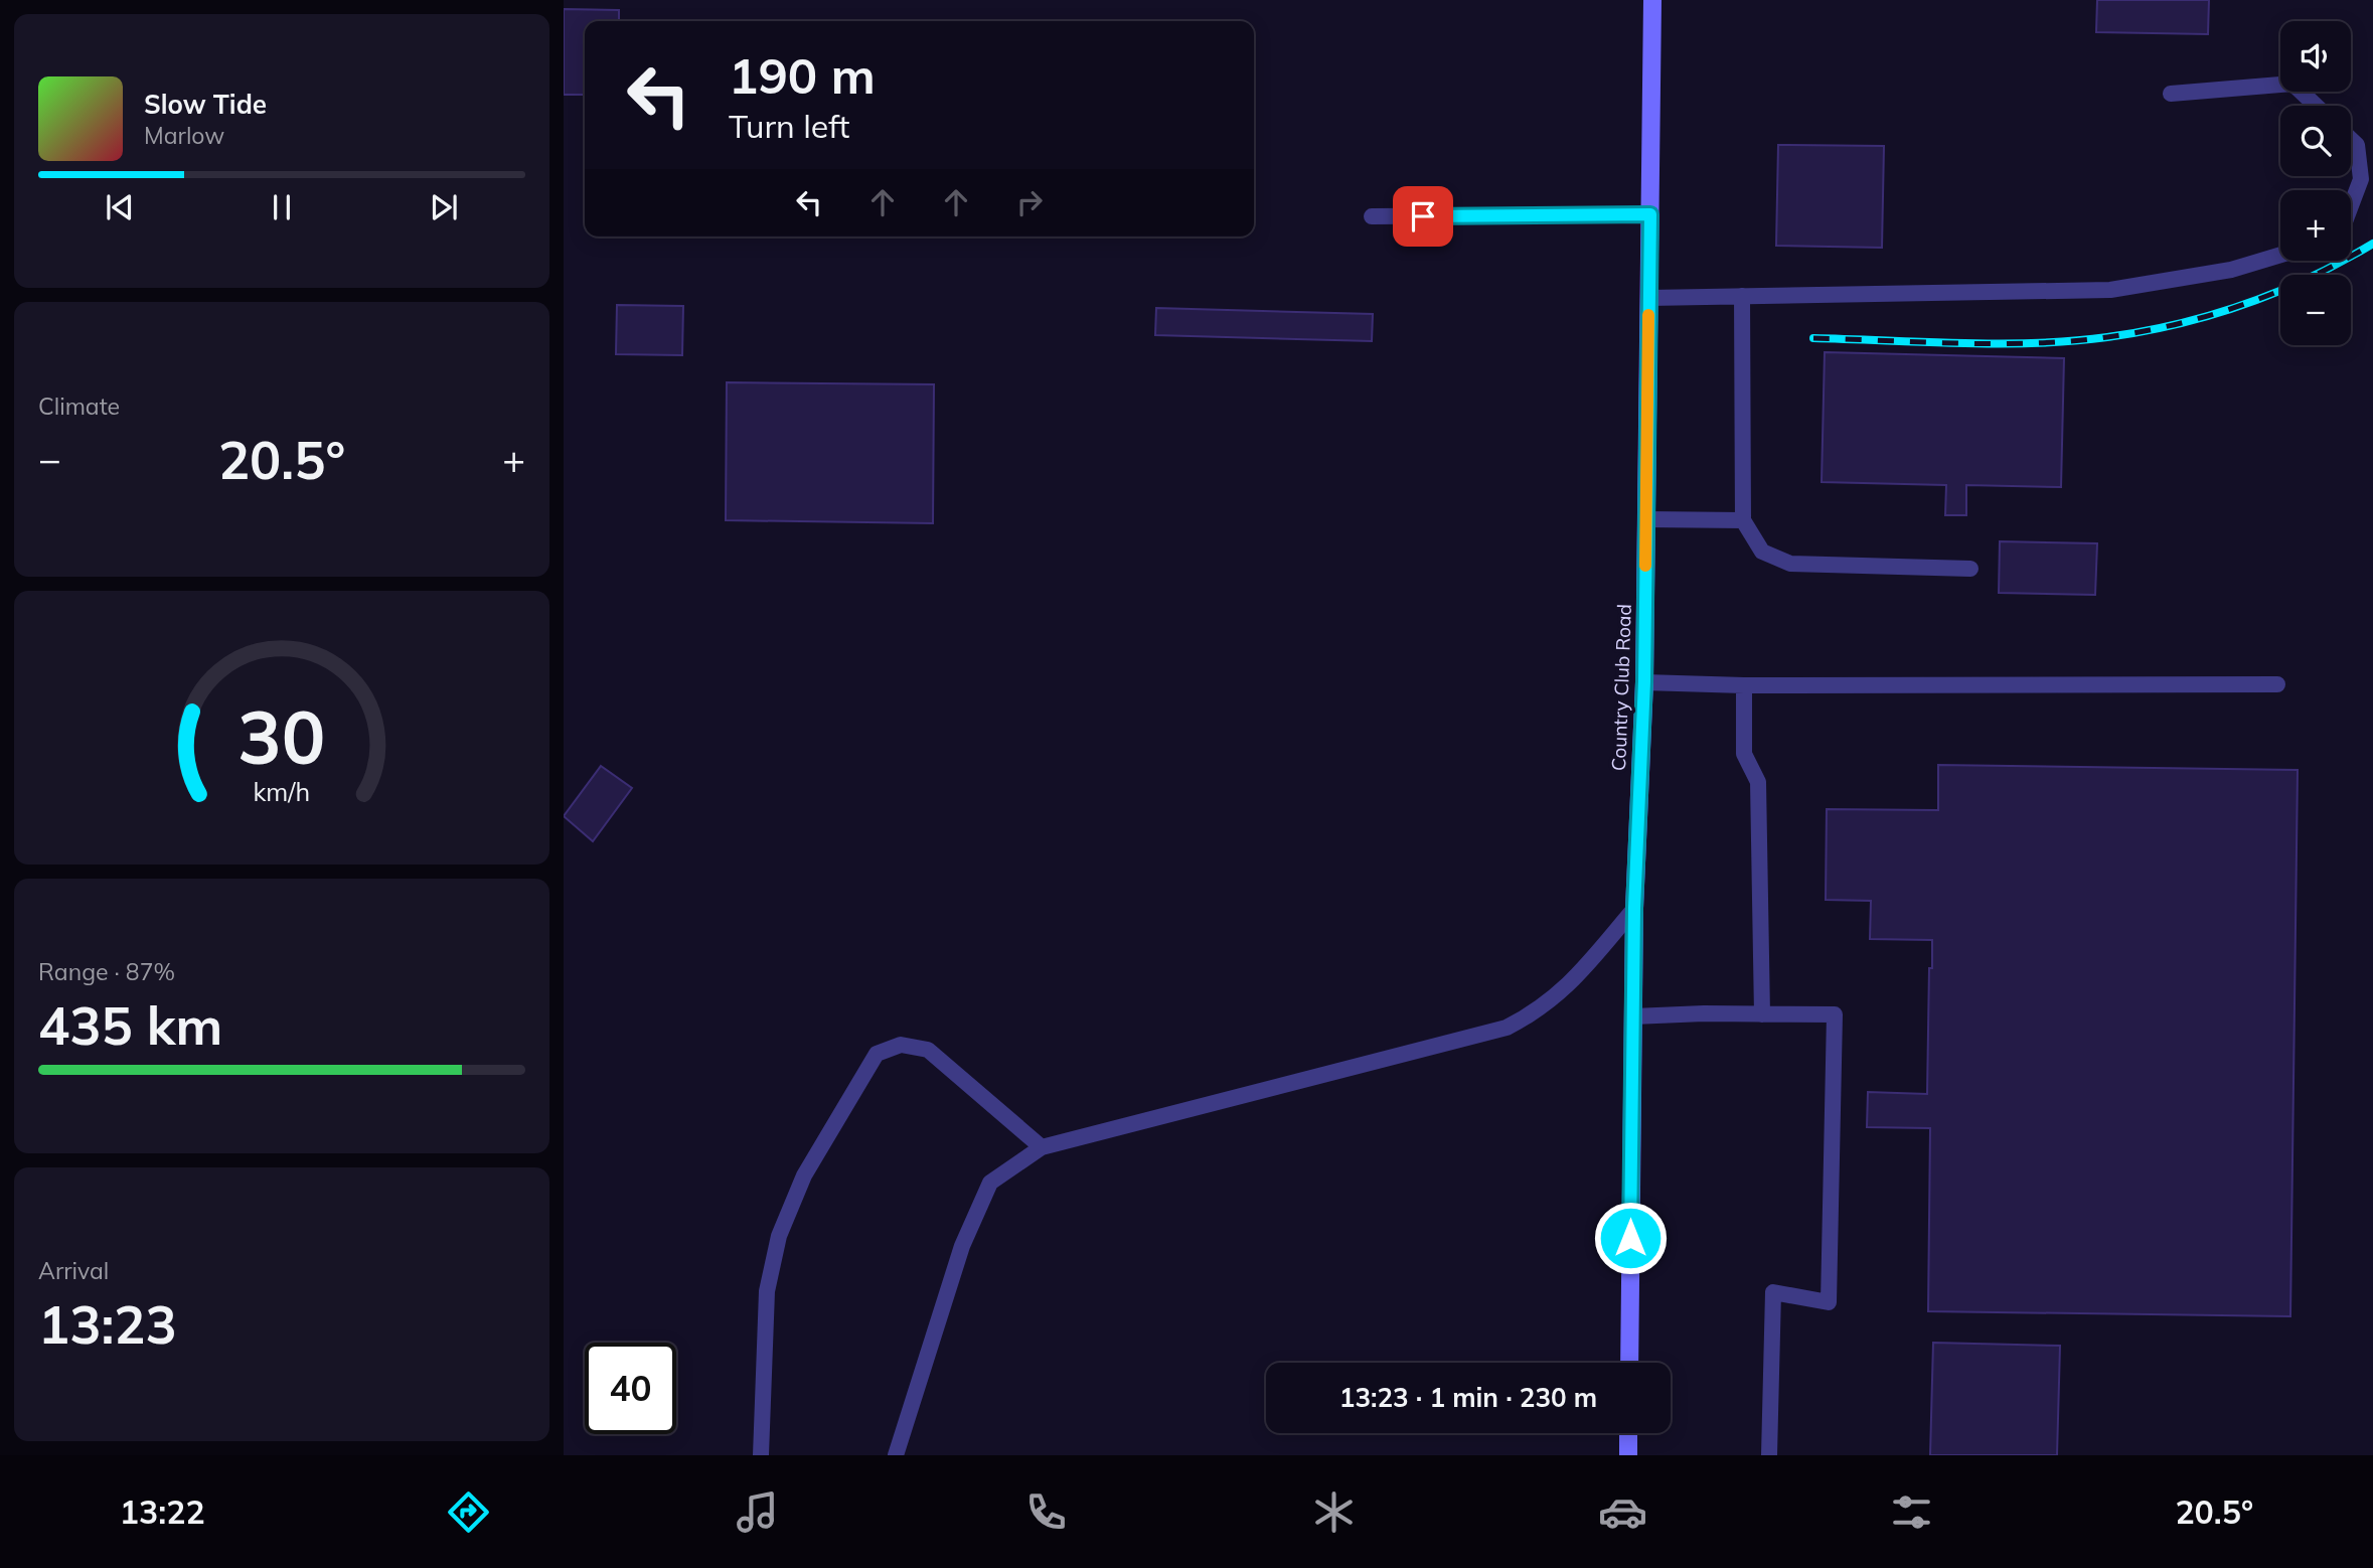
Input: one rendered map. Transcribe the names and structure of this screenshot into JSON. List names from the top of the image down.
{
  "streets": {
    "street": ["Country Club Road"]
  },
  "page": {
    "map_buttons": ["+", "−"],
    "turn": ["190 m", "Turn left"],
    "song": ["Slow Tide", "Marlow"],
    "tile": [
      "Climate",
      ["Range · 87%", "435 km"],
      ["Arrival", "13:23"]
    ],
    "heat": ["−", "20.5°", "+"],
    "limit": "40",
    "trip": "13:23 · 1 min · 230 m",
    "tabs": ["13:22", "20.5°"],
    "gauge": ["30", "km/h"]
  }
}
